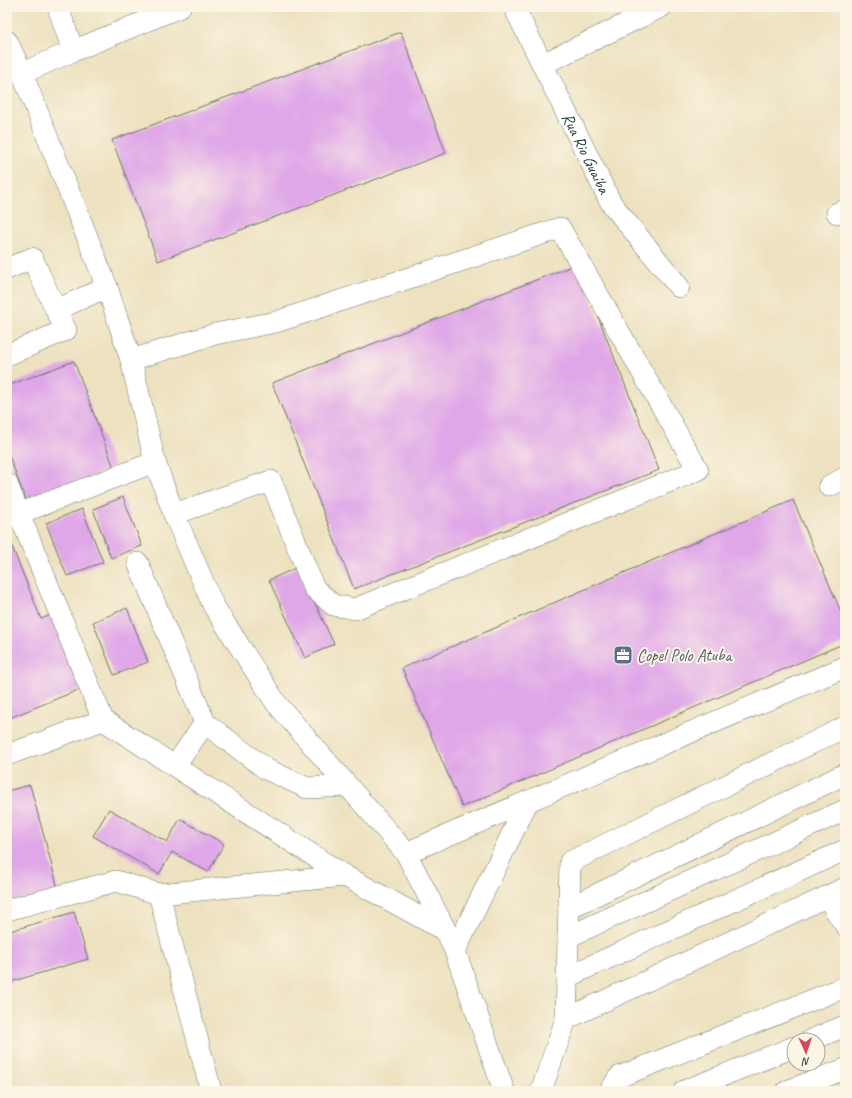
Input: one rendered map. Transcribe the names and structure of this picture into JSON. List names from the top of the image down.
{
  "streets": {
    "street": ["Rua Rio Guaíba"]
  },
  "places": {
    "office": ["Copel Polo Atuba"]
  },
  "north": "bottom"
}
